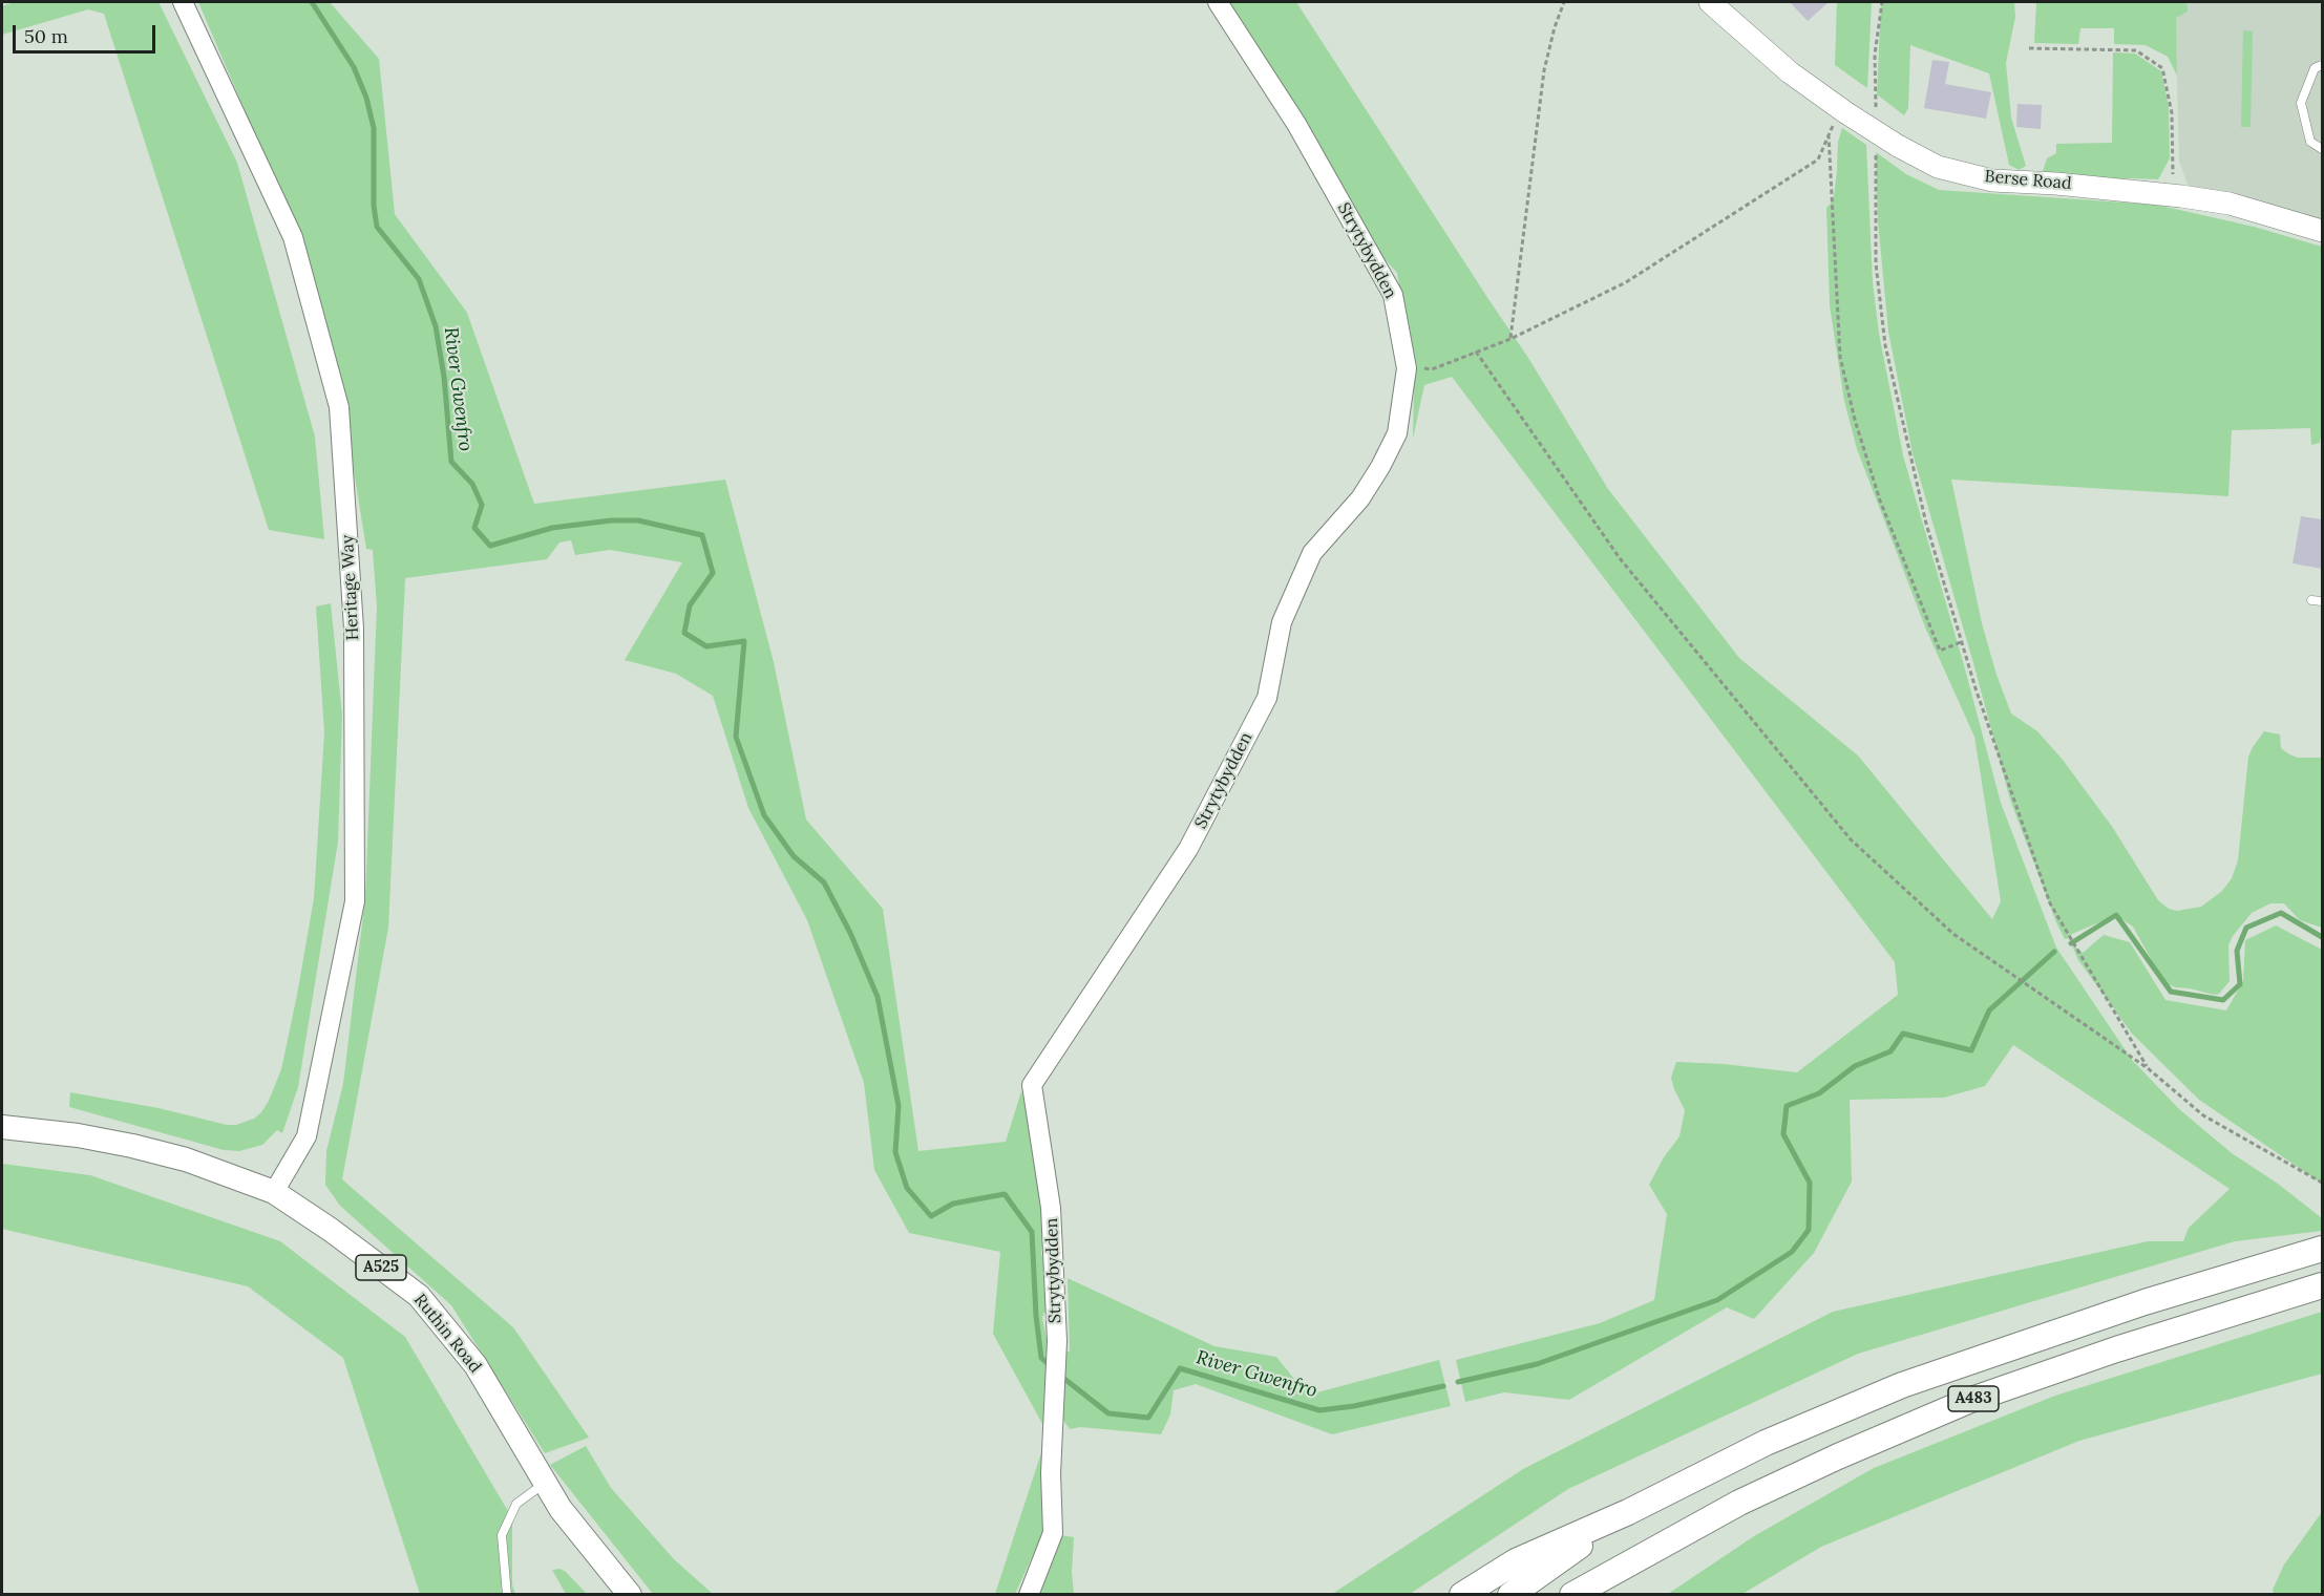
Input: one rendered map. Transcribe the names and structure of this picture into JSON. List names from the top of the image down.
{
  "streets": {
    "highway": ["A483"],
    "main road": ["Berse Road", "A525", "Ruthin Road"],
    "street": ["Strytybydden", "Heritage Way"]
  },
  "crossings": [
    ["Heritage Way", "Ruthin Road"]
  ],
  "water": ["River Gwenfro"],
  "scale_bar": "50 m"
}
